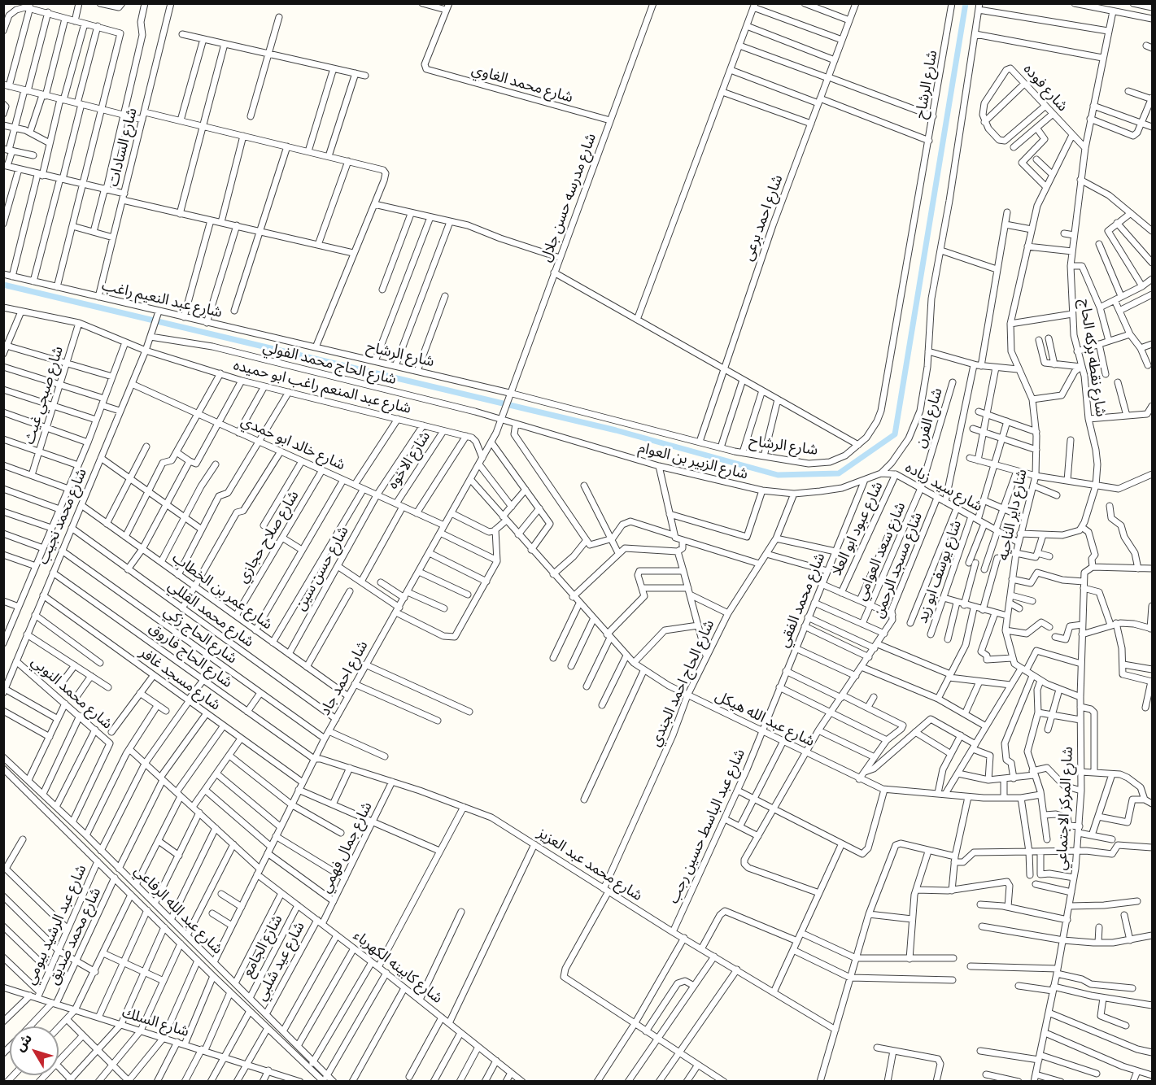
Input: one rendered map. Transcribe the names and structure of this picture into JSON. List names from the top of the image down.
{
  "streets": {
    "street": [
      "شارع محمد الغاوي",
      "شارع الرشاح",
      "شارع فوده",
      "شارع السادات",
      "شارع مدرسه حسن جلال",
      "شارع احمد برعى",
      "شارع عبد النعيم راغب",
      "شارع نقطه بركه الحاج",
      "شارع الحاج محمد الفولي",
      "شارع عبد المنعم راغب ابو حميده",
      "شارع صبحي غيث",
      "شارع الفرن",
      "شارع خالد ابو حمدي",
      "شارع الاخوه",
      "شارع الزبير بن العوام",
      "شارع سيد زياده",
      "شارع داير الناحيه",
      "شارع محمد نجيب",
      "شارع عبود ابو العلا",
      "شارع صلاح حجازي",
      "شارع سعد العوامي",
      "شارع مسجد الرحمن",
      "شارع حسن سين",
      "شارع يوسف ابو زيد",
      "شارع عمر بن الخطاب",
      "شارع محمد الفقي",
      "شارع محمد القللي",
      "شارع الحاج زكي",
      "شارع الحاج فاروق",
      "شارع احمد جاد",
      "شارع مسجد غافر",
      "شارع الحاج احمد الجندي",
      "شارع محمد النوبي",
      "شارع عبد الله هيكل",
      "شارع المركز الاجتماعي",
      "شارع عبد الباسط حسين رجب",
      "شارع جمال فهمي",
      "شارع محمد عبد العزيز",
      "شارع عبد الله الرفاعي",
      "شارع عبد الرشيد بيومي",
      "شارع محمد صديق",
      "شارع الجامع",
      "شارع عيد شلبي",
      "شارع كابينه الكهرباء",
      "شارع السلك"
    ]
  },
  "crossings": [
    ["شارع محمد الغاوي", "شارع مدرسه حسن جلال"],
    ["شارع الرشاح", "شارع مدرسه حسن جلال"],
    ["شارع الرشاح", "شارع احمد برعى"],
    ["شارع الرشاح", "شارع عبد النعيم راغب"],
    ["شارع فوده", "شارع نقطه بركه الحاج"],
    ["شارع فوده", "شارع داير الناحيه"],
    ["شارع السادات", "شارع عبد النعيم راغب"],
    ["شارع مدرسه حسن جلال", "شارع احمد جاد"],
    ["شارع عبد النعيم راغب", "شارع محمد نجيب"],
    ["شارع الحاج محمد الفولي", "شارع الزبير بن العوام"],
    ["شارع الحاج محمد الفولي", "شارع محمد نجيب"],
    ["شارع الحاج محمد الفولي", "شارع احمد جاد"],
    ["شارع عبد المنعم راغب ابو حميده", "شارع صبحي غيث"],
    ["شارع عبد المنعم راغب ابو حميده", "شارع الاخوه"],
    ["شارع عبد المنعم راغب ابو حميده", "شارع محمد نجيب"],
    ["شارع عبد المنعم راغب ابو حميده", "شارع حسن سين"],
    ["شارع الفرن", "شارع سيد زياده"],
    ["شارع الفرن", "شارع سعد العوامي"],
    ["شارع خالد ابو حمدي", "شارع الاخوه"],
    ["شارع خالد ابو حمدي", "شارع محمد نجيب"],
    ["شارع خالد ابو حمدي", "شارع صلاح حجازي"],
    ["شارع خالد ابو حمدي", "شارع حسن سين"],
    ["شارع خالد ابو حمدي", "شارع احمد جاد"],
    ["شارع الزبير بن العوام", "شارع سيد زياده"],
    ["شارع الزبير بن العوام", "شارع محمد الفقي"],
    ["شارع الزبير بن العوام", "شارع احمد جاد"],
    ["شارع الزبير بن العوام", "شارع الحاج احمد الجندي"],
    ["شارع سيد زياده", "شارع داير الناحيه"],
    ["شارع سيد زياده", "شارع عبود ابو العلا"],
    ["شارع سيد زياده", "شارع سعد العوامي"],
    ["شارع سيد زياده", "شارع مسجد الرحمن"],
    ["شارع سيد زياده", "شارع يوسف ابو زيد"],
    ["شارع داير الناحيه", "شارع المركز الاجتماعي"],
    ["شارع محمد نجيب", "شارع عمر بن الخطاب"],
    ["شارع محمد نجيب", "شارع محمد القللي"],
    ["شارع محمد نجيب", "شارع الحاج زكي"],
    ["شارع محمد نجيب", "شارع الحاج فاروق"],
    ["شارع محمد نجيب", "شارع مسجد غافر"],
    ["شارع محمد نجيب", "شارع محمد النوبي"],
    ["شارع صلاح حجازي", "شارع عمر بن الخطاب"],
    ["شارع مسجد الرحمن", "شارع عبد الله هيكل"],
    ["شارع حسن سين", "شارع عمر بن الخطاب"],
    ["شارع عمر بن الخطاب", "شارع احمد جاد"],
    ["شارع محمد الفقي", "شارع عبد الله هيكل"],
    ["شارع محمد الفقي", "شارع عبد الباسط حسين رجب"],
    ["شارع محمد القللي", "شارع احمد جاد"],
    ["شارع الحاج زكي", "شارع احمد جاد"],
    ["شارع الحاج فاروق", "شارع احمد جاد"],
    ["شارع الحاج فاروق", "شارع محمد عبد العزيز"],
    ["شارع احمد جاد", "شارع مسجد غافر"],
    ["شارع احمد جاد", "شارع عبد الله هيكل"],
    ["شارع احمد جاد", "شارع محمد عبد العزيز"],
    ["شارع احمد جاد", "شارع عبد الله الرفاعي"],
    ["شارع احمد جاد", "شارع كابينه الكهرباء"],
    ["شارع الحاج احمد الجندي", "شارع عبد الله هيكل"],
    ["شارع الحاج احمد الجندي", "شارع محمد عبد العزيز"],
    ["شارع محمد النوبي", "شارع عبد الله الرفاعي"],
    ["شارع عبد الله هيكل", "شارع عبد الباسط حسين رجب"],
    ["شارع عبد الباسط حسين رجب", "شارع محمد عبد العزيز"],
    ["شارع جمال فهمي", "شارع محمد عبد العزيز"],
    ["شارع جمال فهمي", "شارع عيد شلبي"],
    ["شارع جمال فهمي", "شارع كابينه الكهرباء"],
    ["شارع عبد الله الرفاعي", "شارع عبد الرشيد بيومي"],
    ["شارع عبد الله الرفاعي", "شارع محمد صديق"],
    ["شارع عبد الله الرفاعي", "شارع الجامع"],
    ["شارع عبد الله الرفاعي", "شارع عيد شلبي"],
    ["شارع عبد الرشيد بيومي", "شارع السلك"],
    ["شارع محمد صديق", "شارع السلك"],
    ["شارع الجامع", "شارع كابينه الكهرباء"],
    ["شارع عيد شلبي", "شارع كابينه الكهرباء"]
  ],
  "north": "top left"
}
